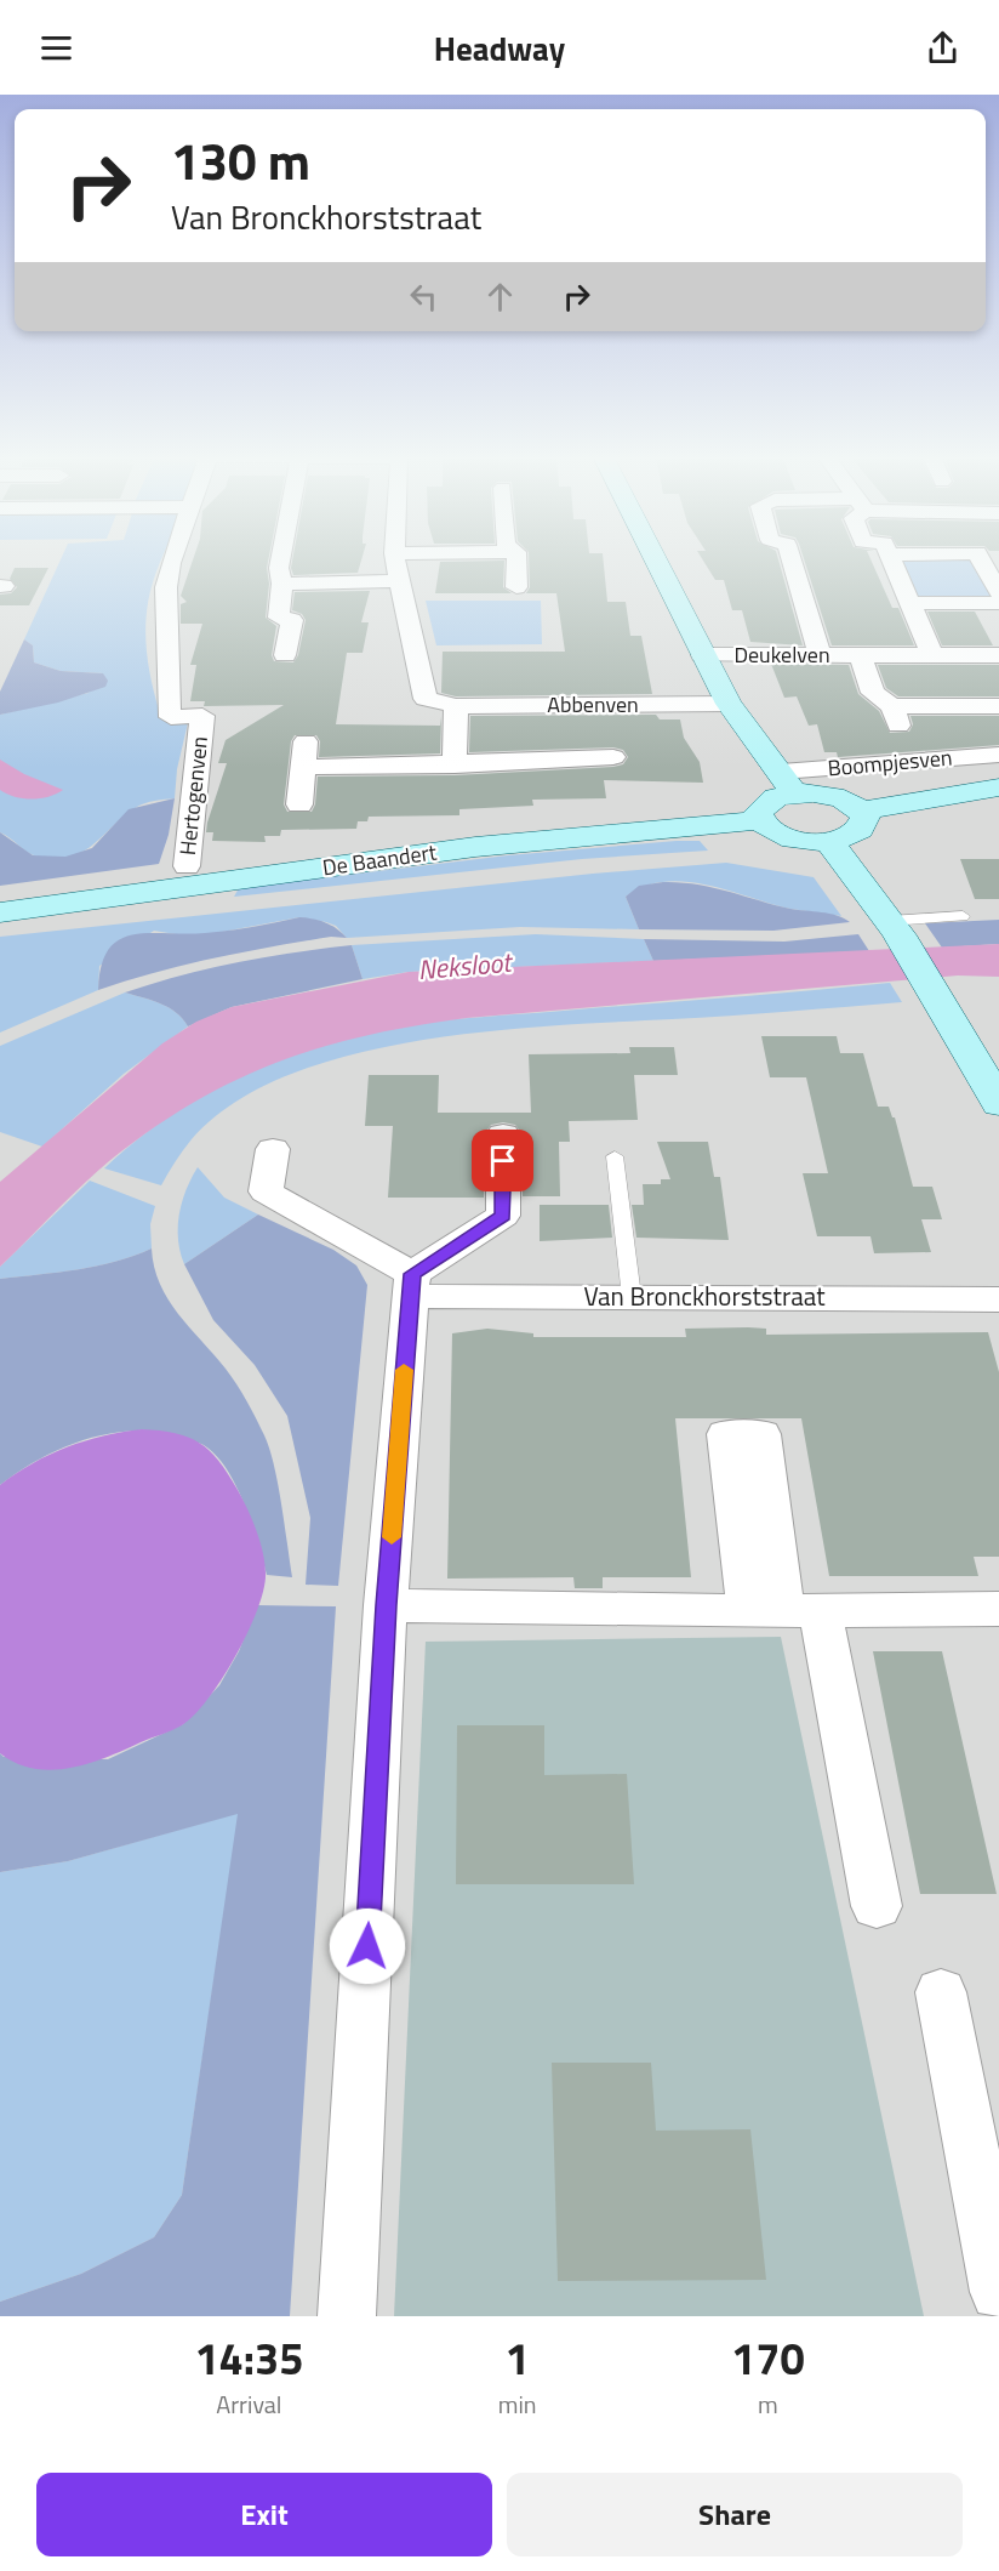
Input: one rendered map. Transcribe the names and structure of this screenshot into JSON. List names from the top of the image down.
{
  "streets": {
    "street": [
      "Deukelven",
      "Abbenven",
      "Boompjesven",
      "Hertogenven",
      "De Baandert",
      "Van Bronckhorststraat"
    ]
  },
  "water": ["Neksloot"],
  "page": {
    "header": "Headway",
    "turn": ["130 m", "Van Bronckhorststraat"],
    "eta": [
      "14:35",
      "Arrival",
      "1",
      "min",
      "170",
      "m"
    ],
    "buttons": ["Exit", "Share"]
  }
}
